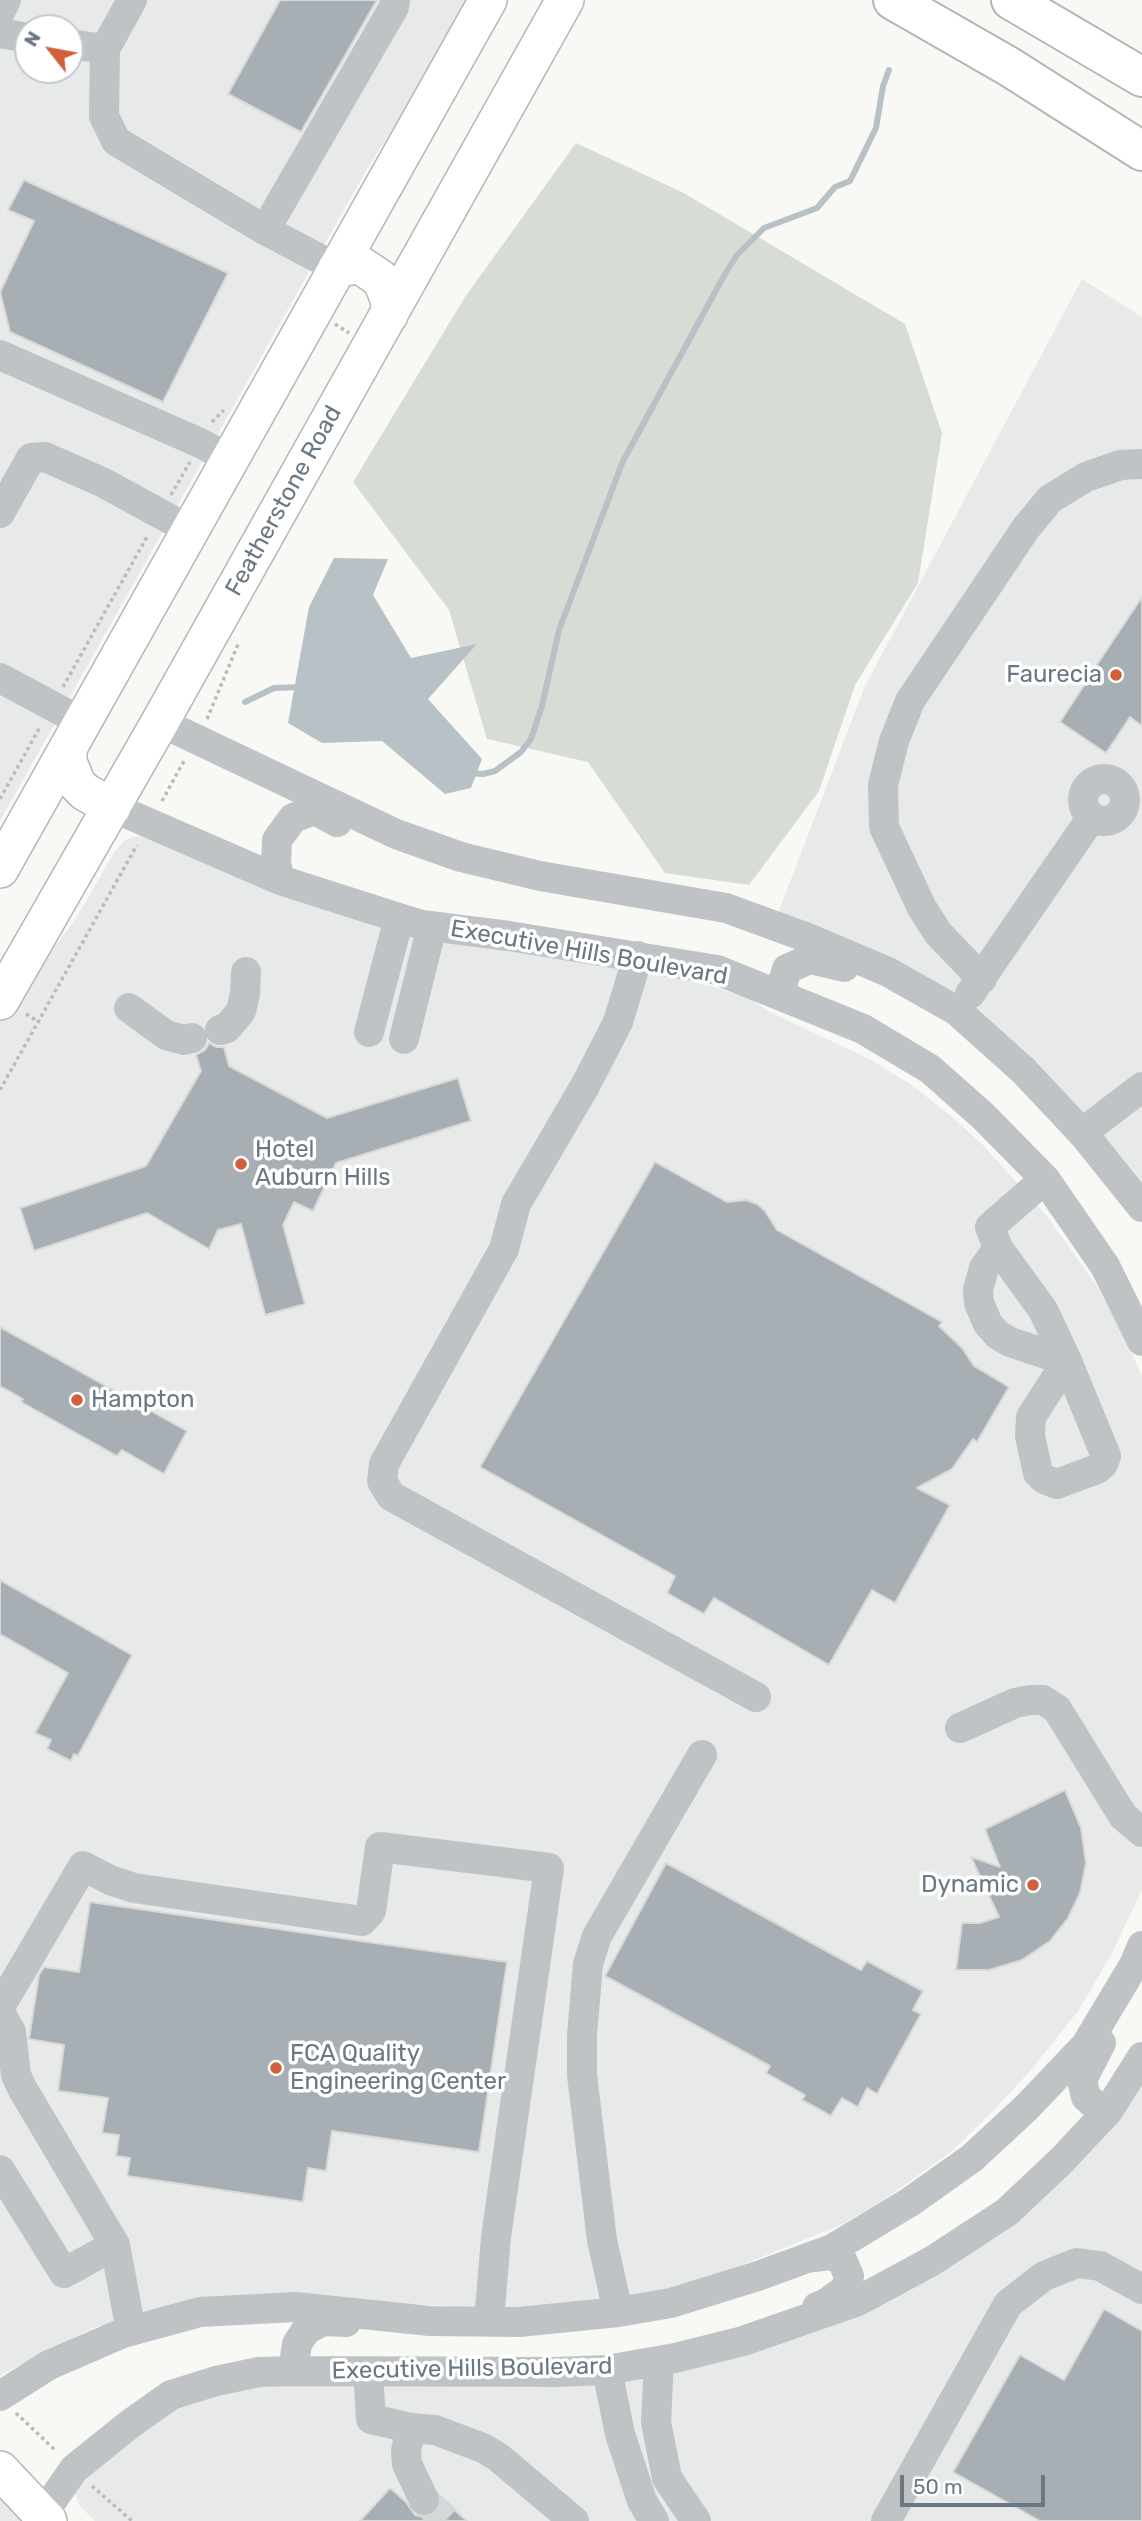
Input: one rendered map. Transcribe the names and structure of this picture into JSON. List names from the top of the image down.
{
  "streets": {
    "main road": ["Featherstone Road"],
    "street": ["Executive Hills Boulevard"]
  },
  "crossings": [
    ["Featherstone Road", "Executive Hills Boulevard"]
  ],
  "places": [
    "Faurecia",
    "Hotel Auburn Hills",
    "Hampton",
    "Dynamic",
    "FCA Quality Engineering Center"
  ],
  "scale_bar": "50 m",
  "north": "top left"
}
